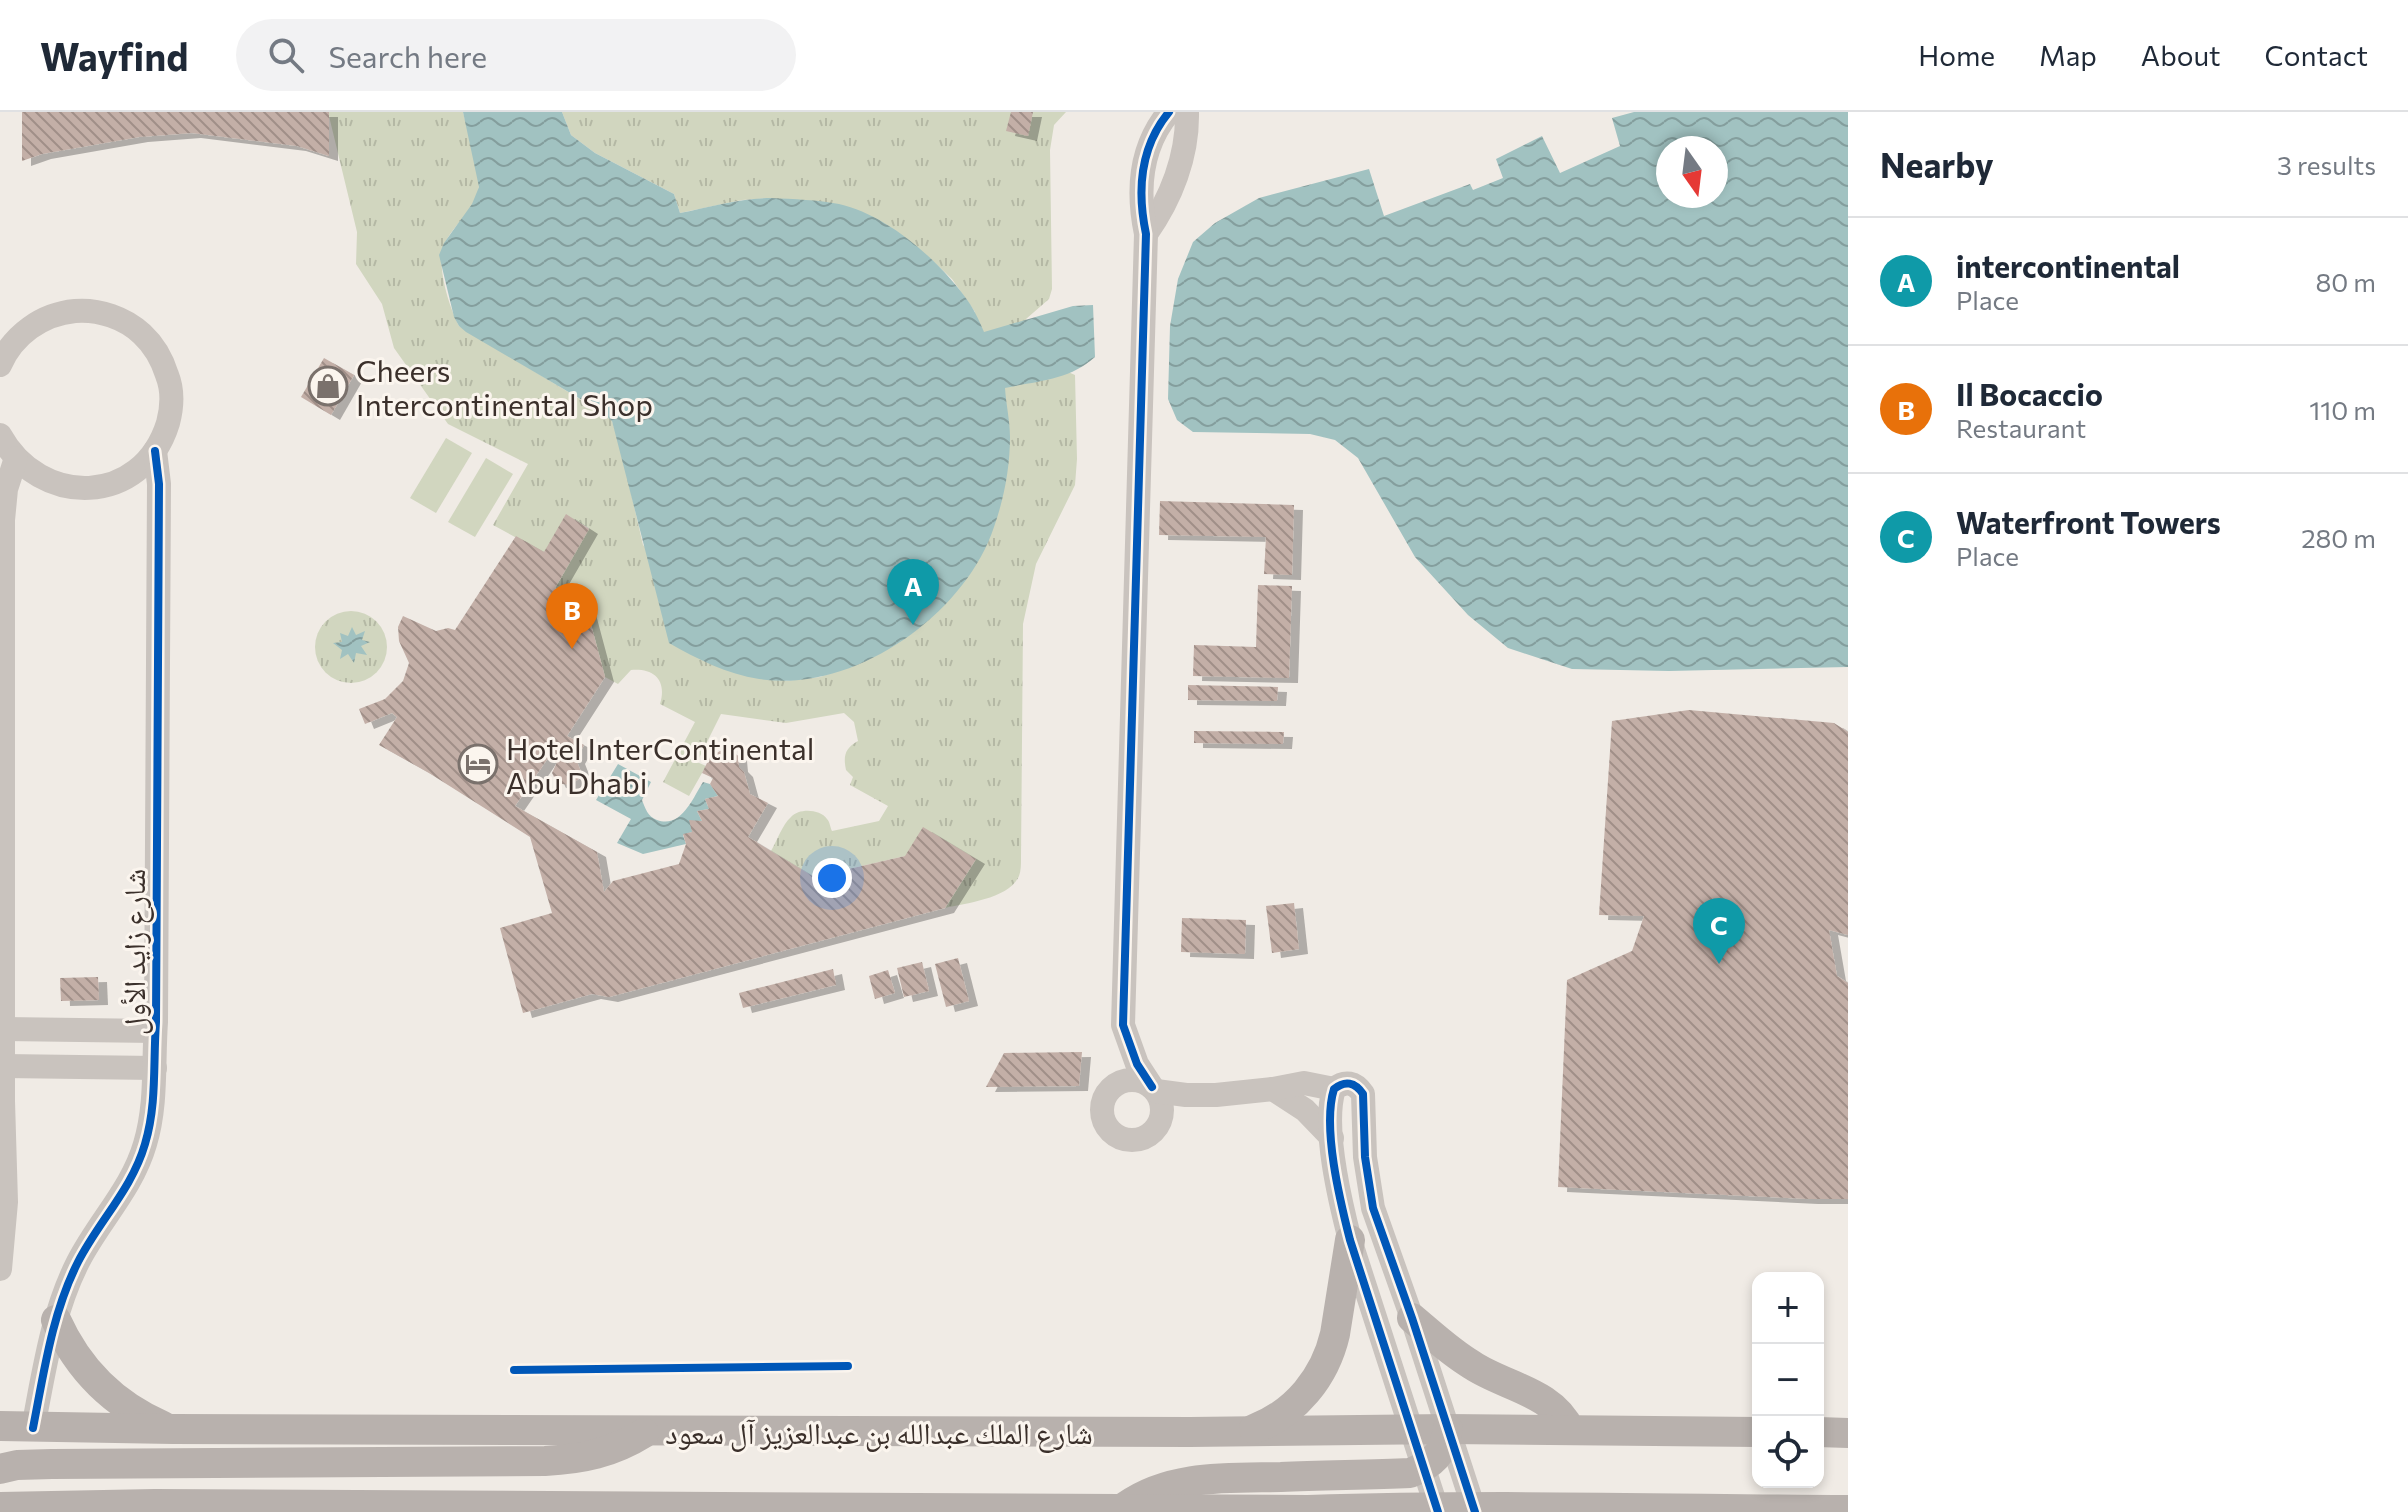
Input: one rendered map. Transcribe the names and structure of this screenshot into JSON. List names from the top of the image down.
{
  "streets": {
    "main road": ["شارع زايد الأول", "شارع الملك عبدالله بن عبدالعزيز آل سعود"]
  },
  "crossings": [
    ["شارع زايد الأول", "شارع الملك عبدالله بن عبدالعزيز آل سعود"]
  ],
  "places": {
    "shop": ["Cheers Intercontinental Shop"],
    "hotel": ["Hotel InterContinental Abu Dhabi"]
  },
  "north": "bottom",
  "page": {
    "header": "Wayfind",
    "search": "Search here",
    "nav": [
      "Home",
      "Map",
      "About",
      "Contact"
    ],
    "heading": ["Nearby", "3 results"],
    "list": [
      {
        "mark": "A",
        "name": "intercontinental",
        "note": "Place",
        "value": "80 m"
      },
      {
        "mark": "B",
        "name": "Il Bocaccio",
        "note": "Restaurant",
        "value": "110 m"
      },
      {
        "mark": "C",
        "name": "Waterfront Towers",
        "note": "Place",
        "value": "280 m"
      }
    ],
    "pins": ["A", "B", "C"],
    "map_buttons": ["+", "−"]
  }
}
